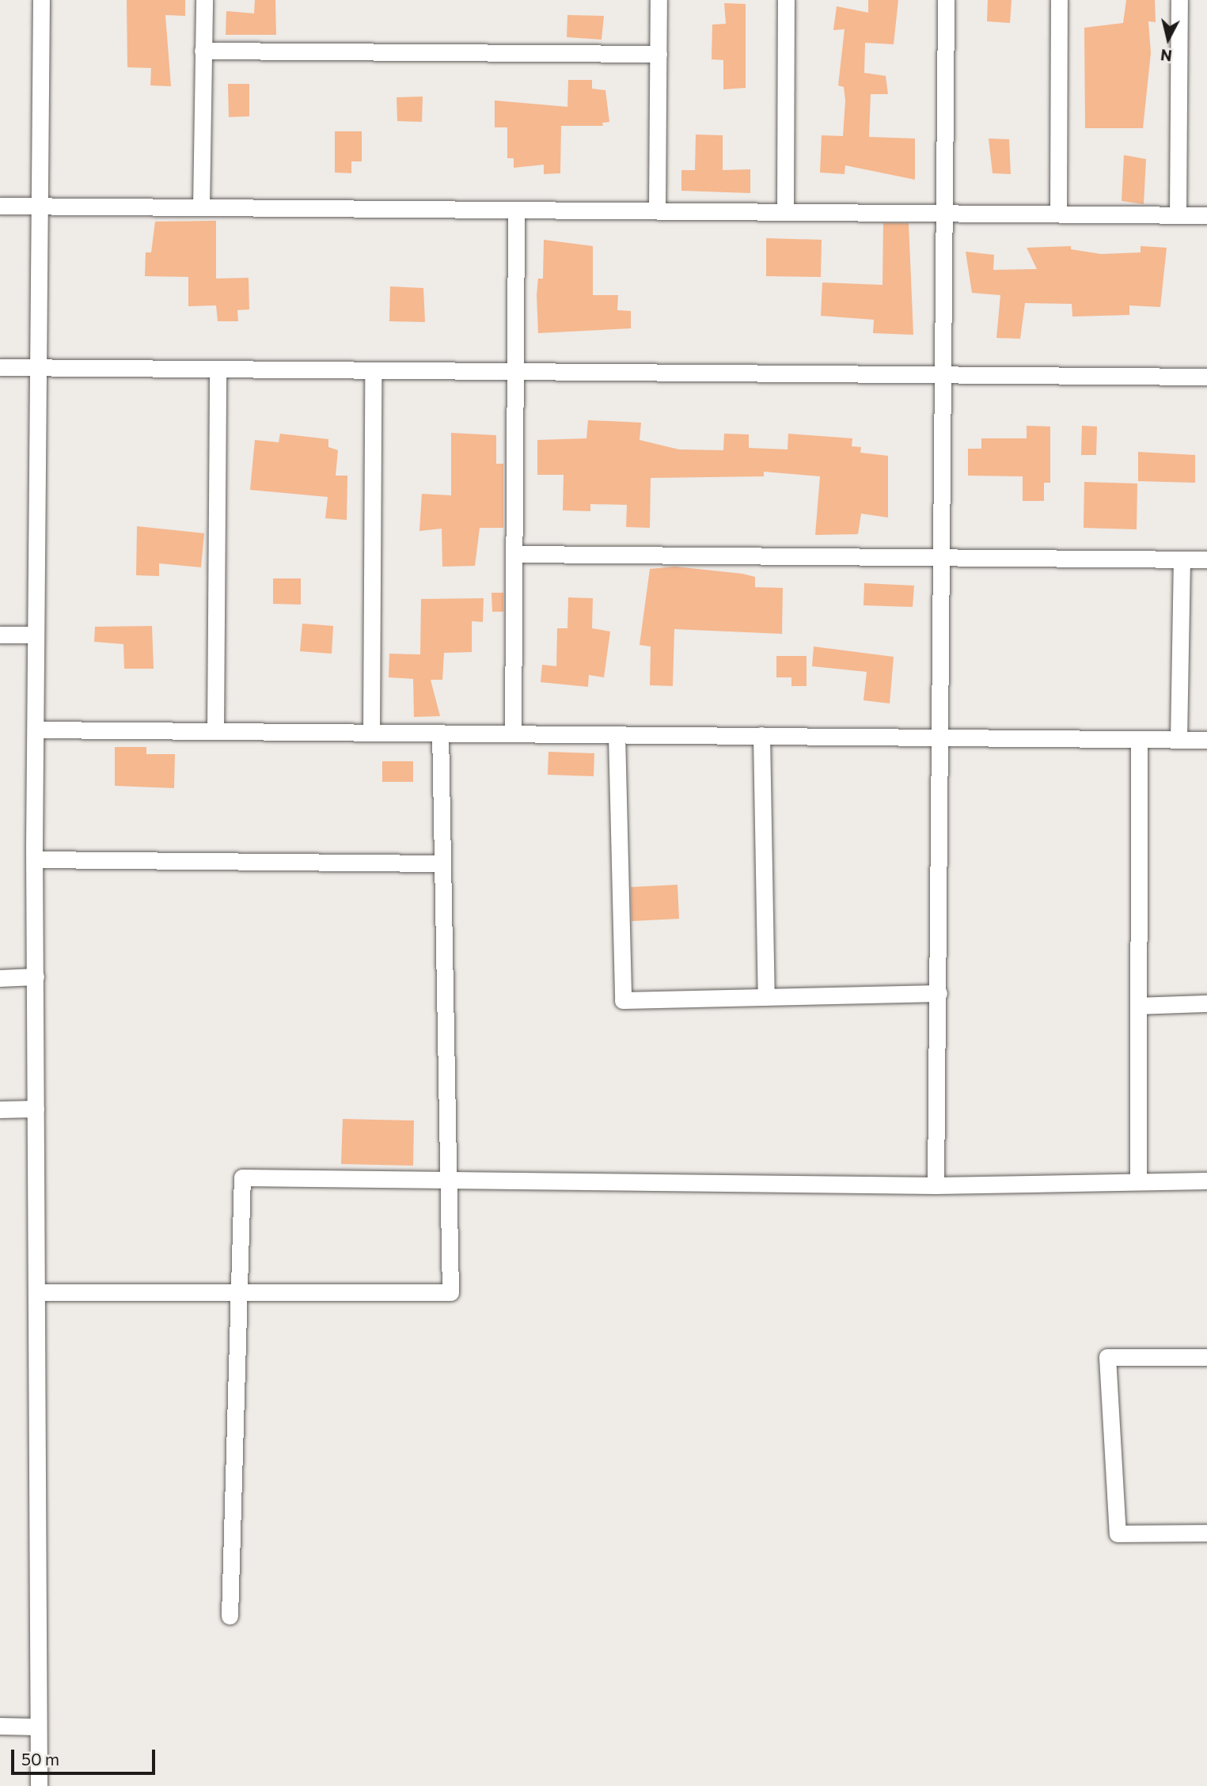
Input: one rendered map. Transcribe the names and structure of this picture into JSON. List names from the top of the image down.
{
  "scale_bar": "50 m",
  "north": "bottom"
}
